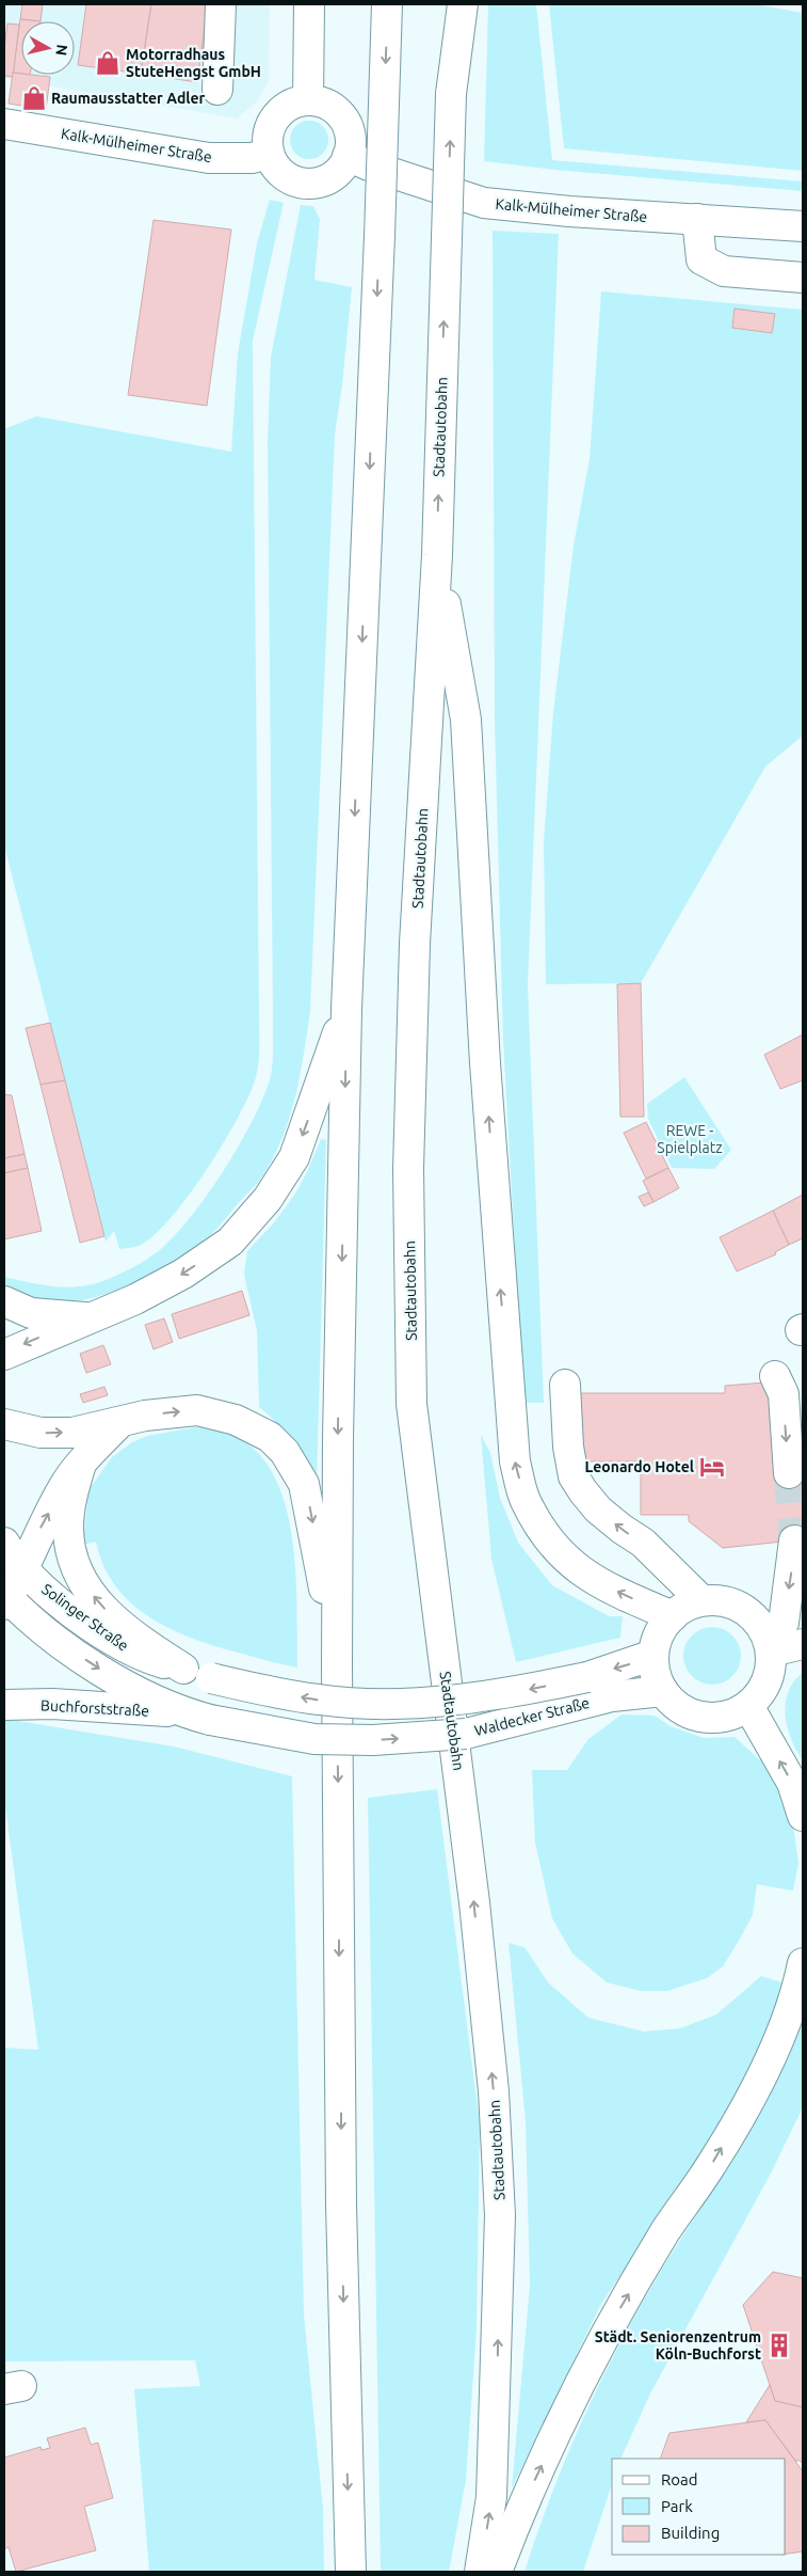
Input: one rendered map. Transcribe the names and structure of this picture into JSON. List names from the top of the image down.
{
  "streets": {
    "main road": [
      "Kalk-Mülheimer Straße",
      "Stadtautobahn",
      "Solinger Straße",
      "Buchforststraße",
      "Waldecker Straße"
    ]
  },
  "crossings": [
    ["Solinger Straße", "Waldecker Straße"],
    ["Buchforststraße", "Waldecker Straße"]
  ],
  "parks": ["REWE - Spielplatz"],
  "places": {
    "shop": ["Motorradhaus StuteHengst GmbH", "Raumausstatter Adler"],
    "hotel": ["Leonardo Hotel"],
    "building": ["Städt. Seniorenzentrum Köln-Buchforst"]
  },
  "legend": ["Road", "Park", "Building"],
  "north": "right"
}
